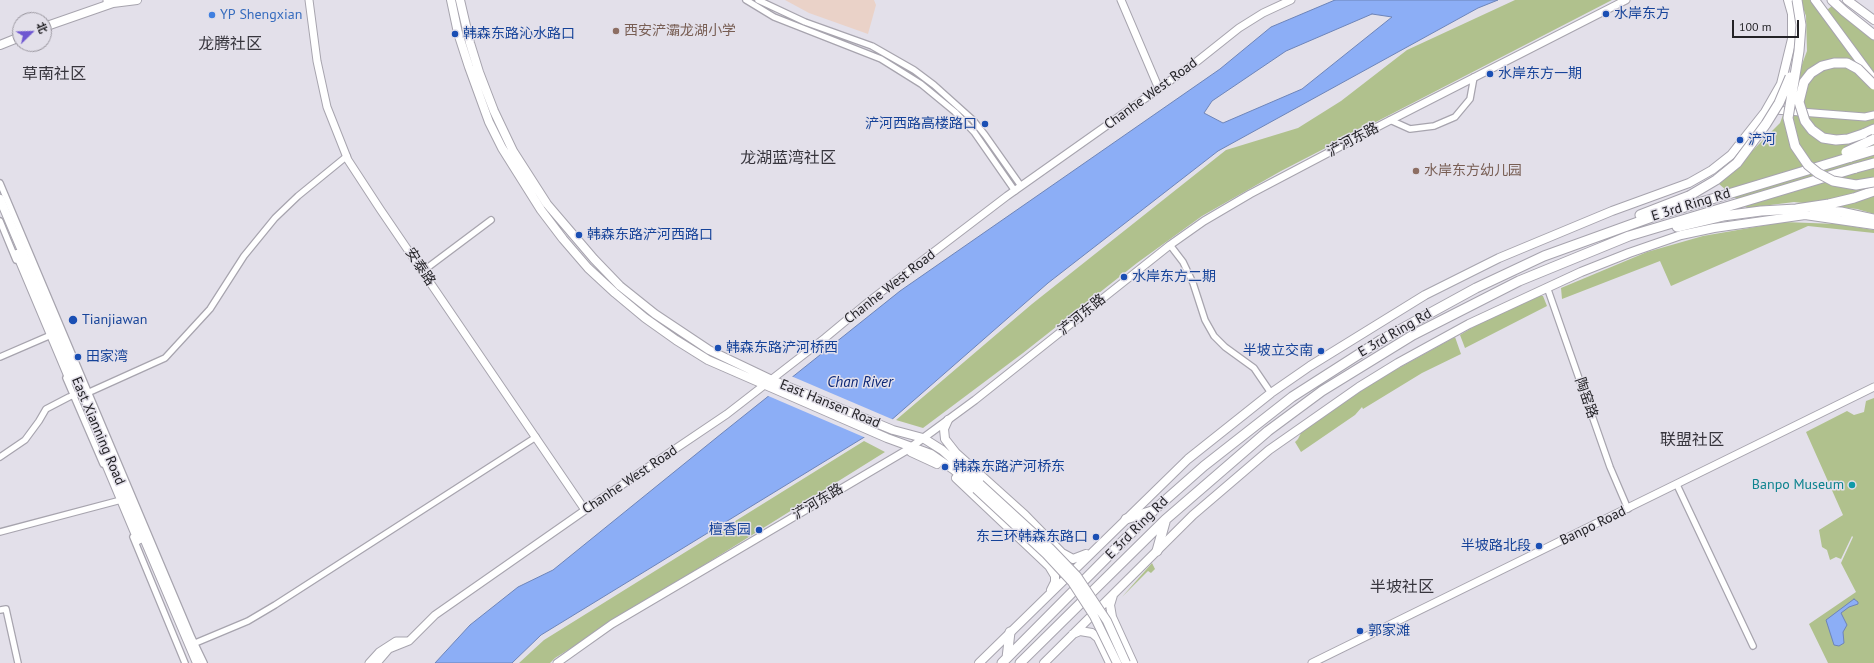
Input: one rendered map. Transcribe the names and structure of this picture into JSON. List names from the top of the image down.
{
  "streets": {
    "highway": ["E 3rd Ring Rd"],
    "main road": ["East Hansen Road", "East Xianning Road"],
    "street": [
      "Chanhe West Road",
      "浐河东路",
      "安泰路",
      "陶窑路",
      "Banpo Road"
    ]
  },
  "crossings": [
    ["Chanhe West Road", "安泰路"],
    ["Chanhe West Road", "East Hansen Road"],
    ["浐河东路", "East Hansen Road"],
    ["陶窑路", "Banpo Road"]
  ],
  "districts": [
    "龙腾社区",
    "草南社区",
    "龙湖蓝湾社区",
    "联盟社区",
    "半坡社区"
  ],
  "water": ["Chan River"],
  "places": [
    "水岸东方",
    "YP Shengxian",
    "西安浐灞龙湖小学",
    "韩森东路沁水路口",
    "水岸东方一期",
    "浐河西路高楼路口",
    "浐河",
    "水岸东方幼儿园",
    "韩森东路浐河西路口",
    "水岸东方二期",
    "Tianjiawan",
    "韩森东路浐河桥西",
    "半坡立交南",
    "田家湾",
    "韩森东路浐河桥东",
    "Banpo Museum",
    "檀香园",
    "东三环韩森东路口",
    "半坡路北段",
    "郭家滩"
  ],
  "scale_bar": "100 m",
  "north": "top right"
}
